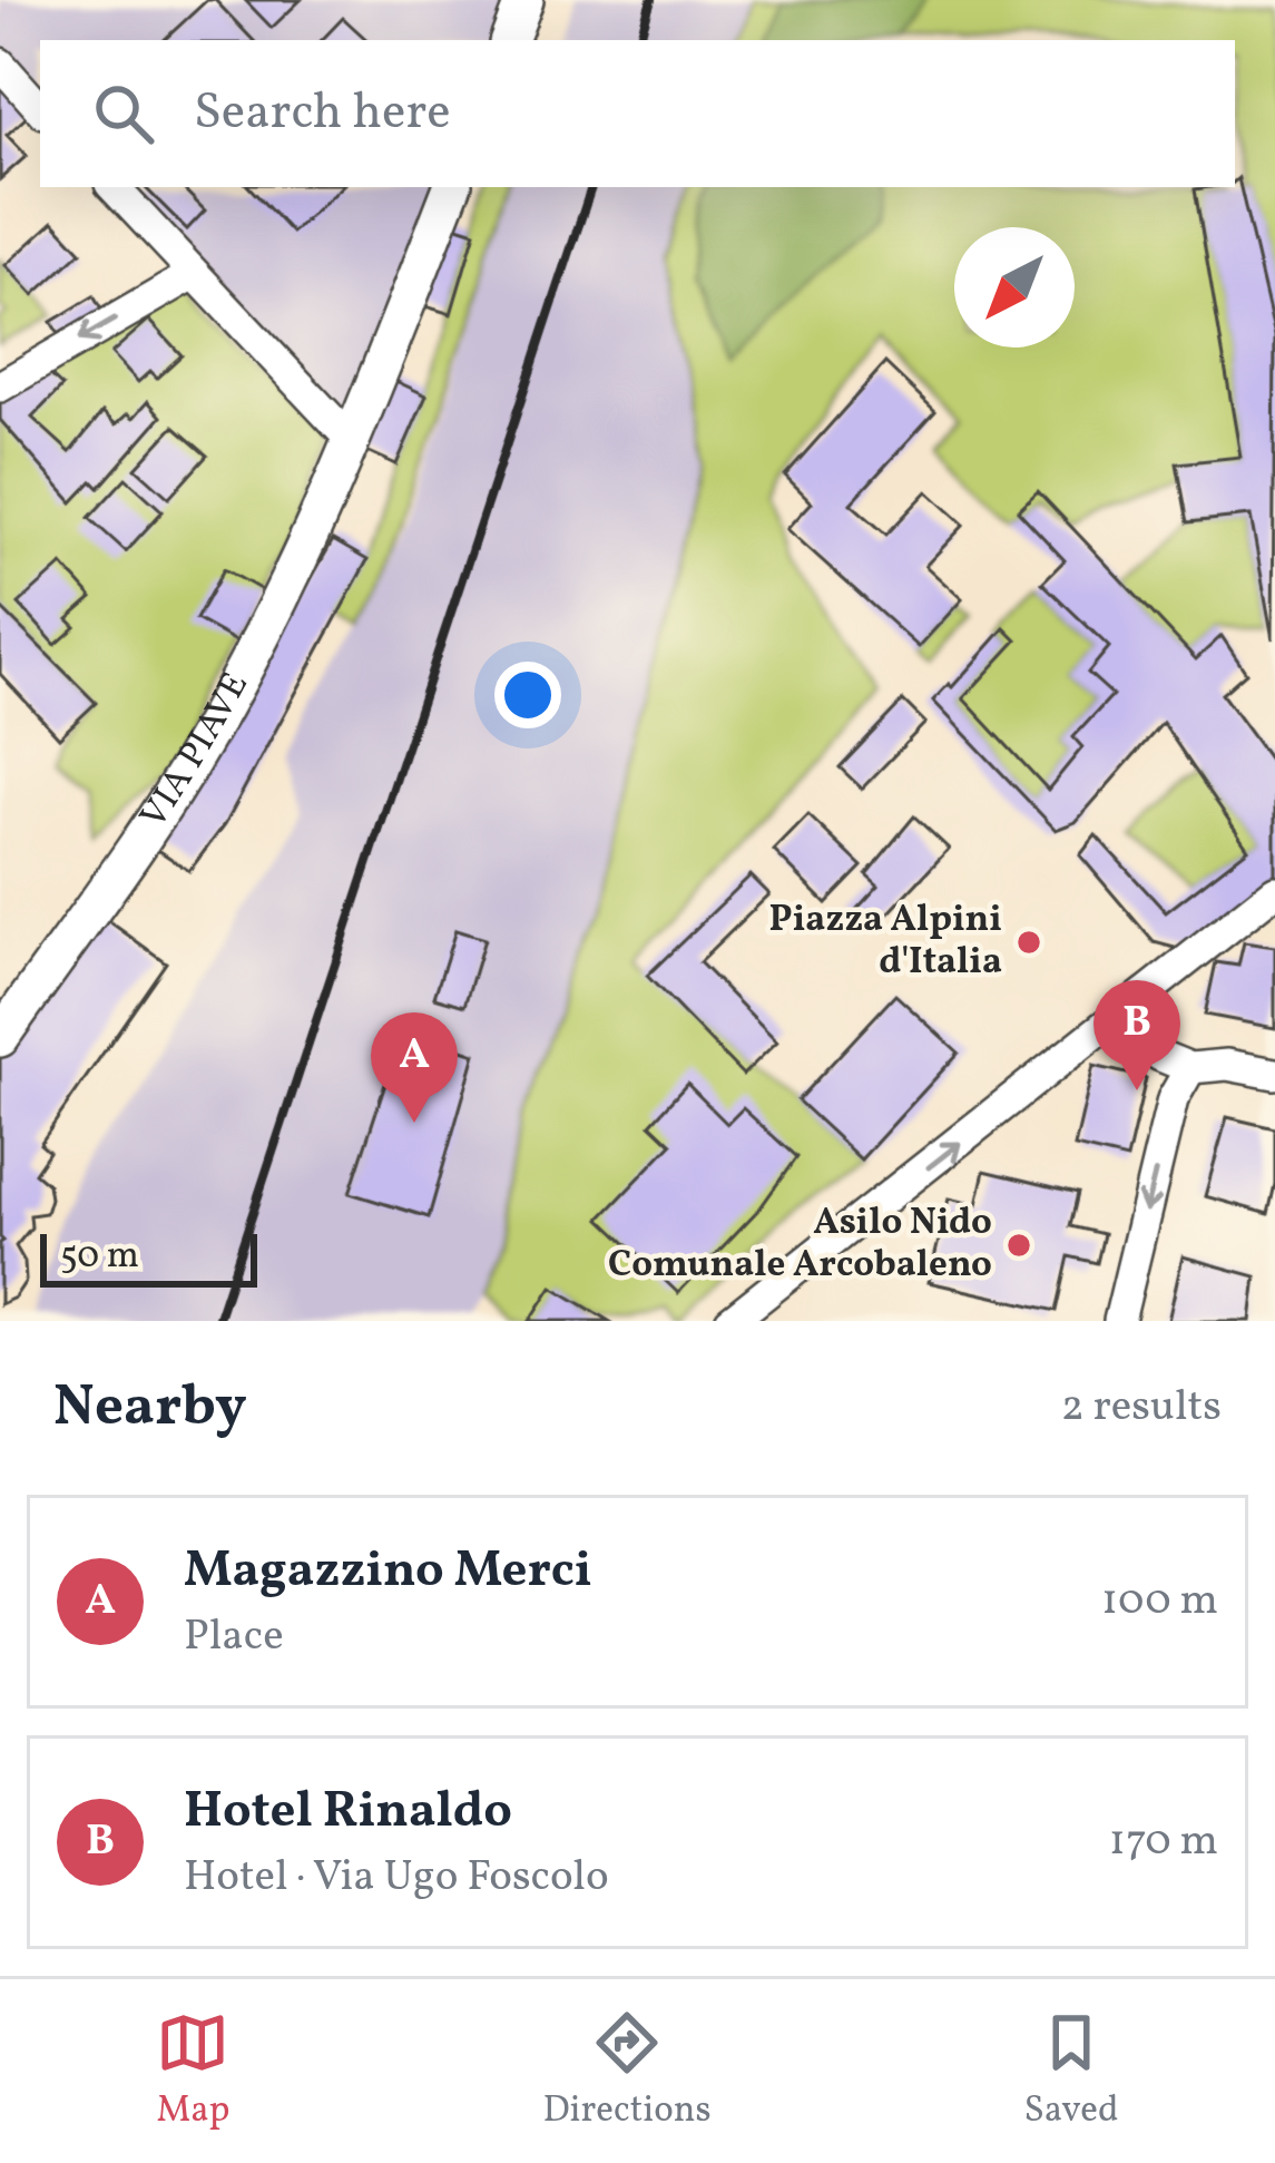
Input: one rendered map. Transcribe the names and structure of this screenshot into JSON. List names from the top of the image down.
{
  "streets": {
    "main road": ["VIA PIAVE"]
  },
  "places": ["Piazza Alpini d'Italia", "Asilo Nido Comunale Arcobaleno"],
  "scale_bar": "50 m",
  "north": "bottom left",
  "page": {
    "search": "Search here",
    "pins": ["B", "A"],
    "scale": "50 m",
    "heading": ["Nearby", "2 results"],
    "list": [
      {
        "mark": "A",
        "name": "Magazzino Merci",
        "note": "Place",
        "value": "100 m"
      },
      {
        "mark": "B",
        "name": "Hotel Rinaldo",
        "note": "Hotel · Via Ugo Foscolo",
        "value": "170 m"
      }
    ],
    "nav": ["Map", "Directions", "Saved"]
  }
}
